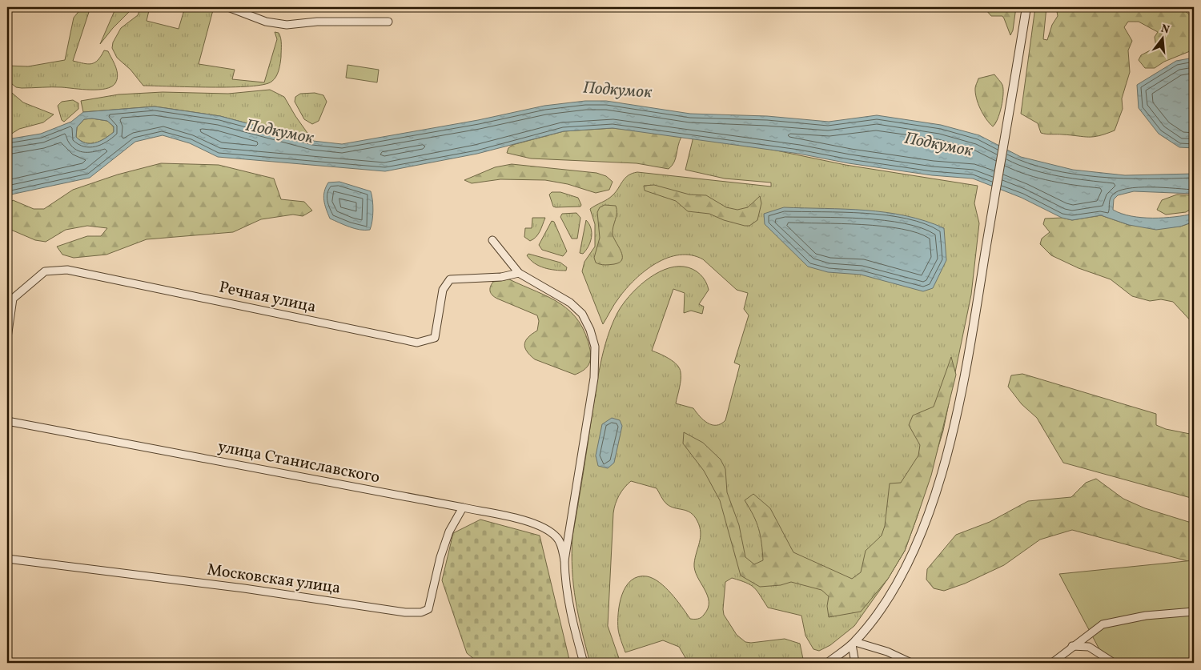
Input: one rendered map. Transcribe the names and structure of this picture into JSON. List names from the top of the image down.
{
  "streets": {
    "street": ["Речная улица", "улица Станиславского", "Московская улица"]
  },
  "crossings": [
    ["улица Станиславского", "Московская улица"]
  ],
  "water": ["Подкумок"],
  "north": "top"
}
